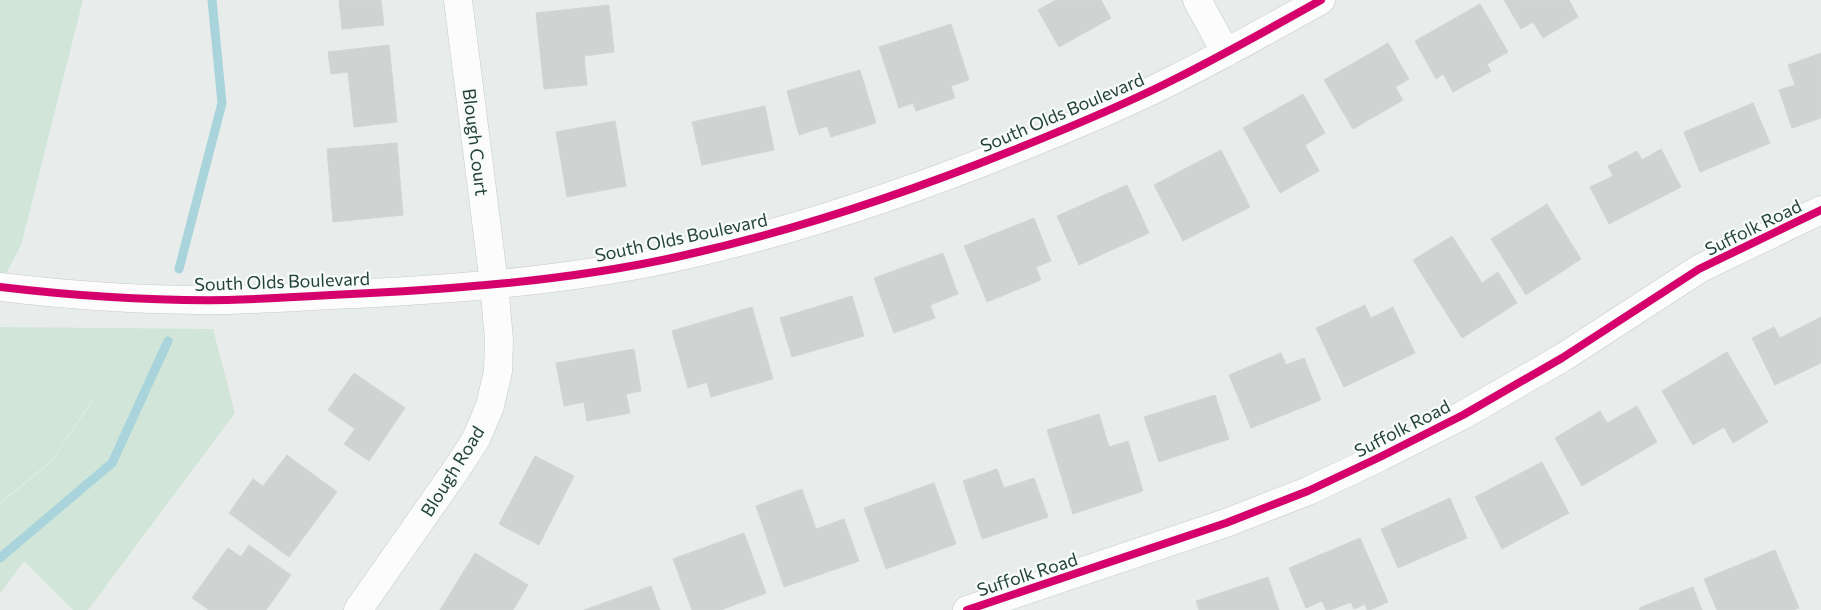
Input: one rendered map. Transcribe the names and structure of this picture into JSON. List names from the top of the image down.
{
  "streets": {
    "street": [
      "South Olds Boulevard",
      "Blough Court",
      "Suffolk Road",
      "Blough Road"
    ]
  },
  "crossings": [
    ["South Olds Boulevard", "Blough Court"],
    ["South Olds Boulevard", "Blough Road"],
    ["Blough Court", "Blough Road"]
  ]
}
